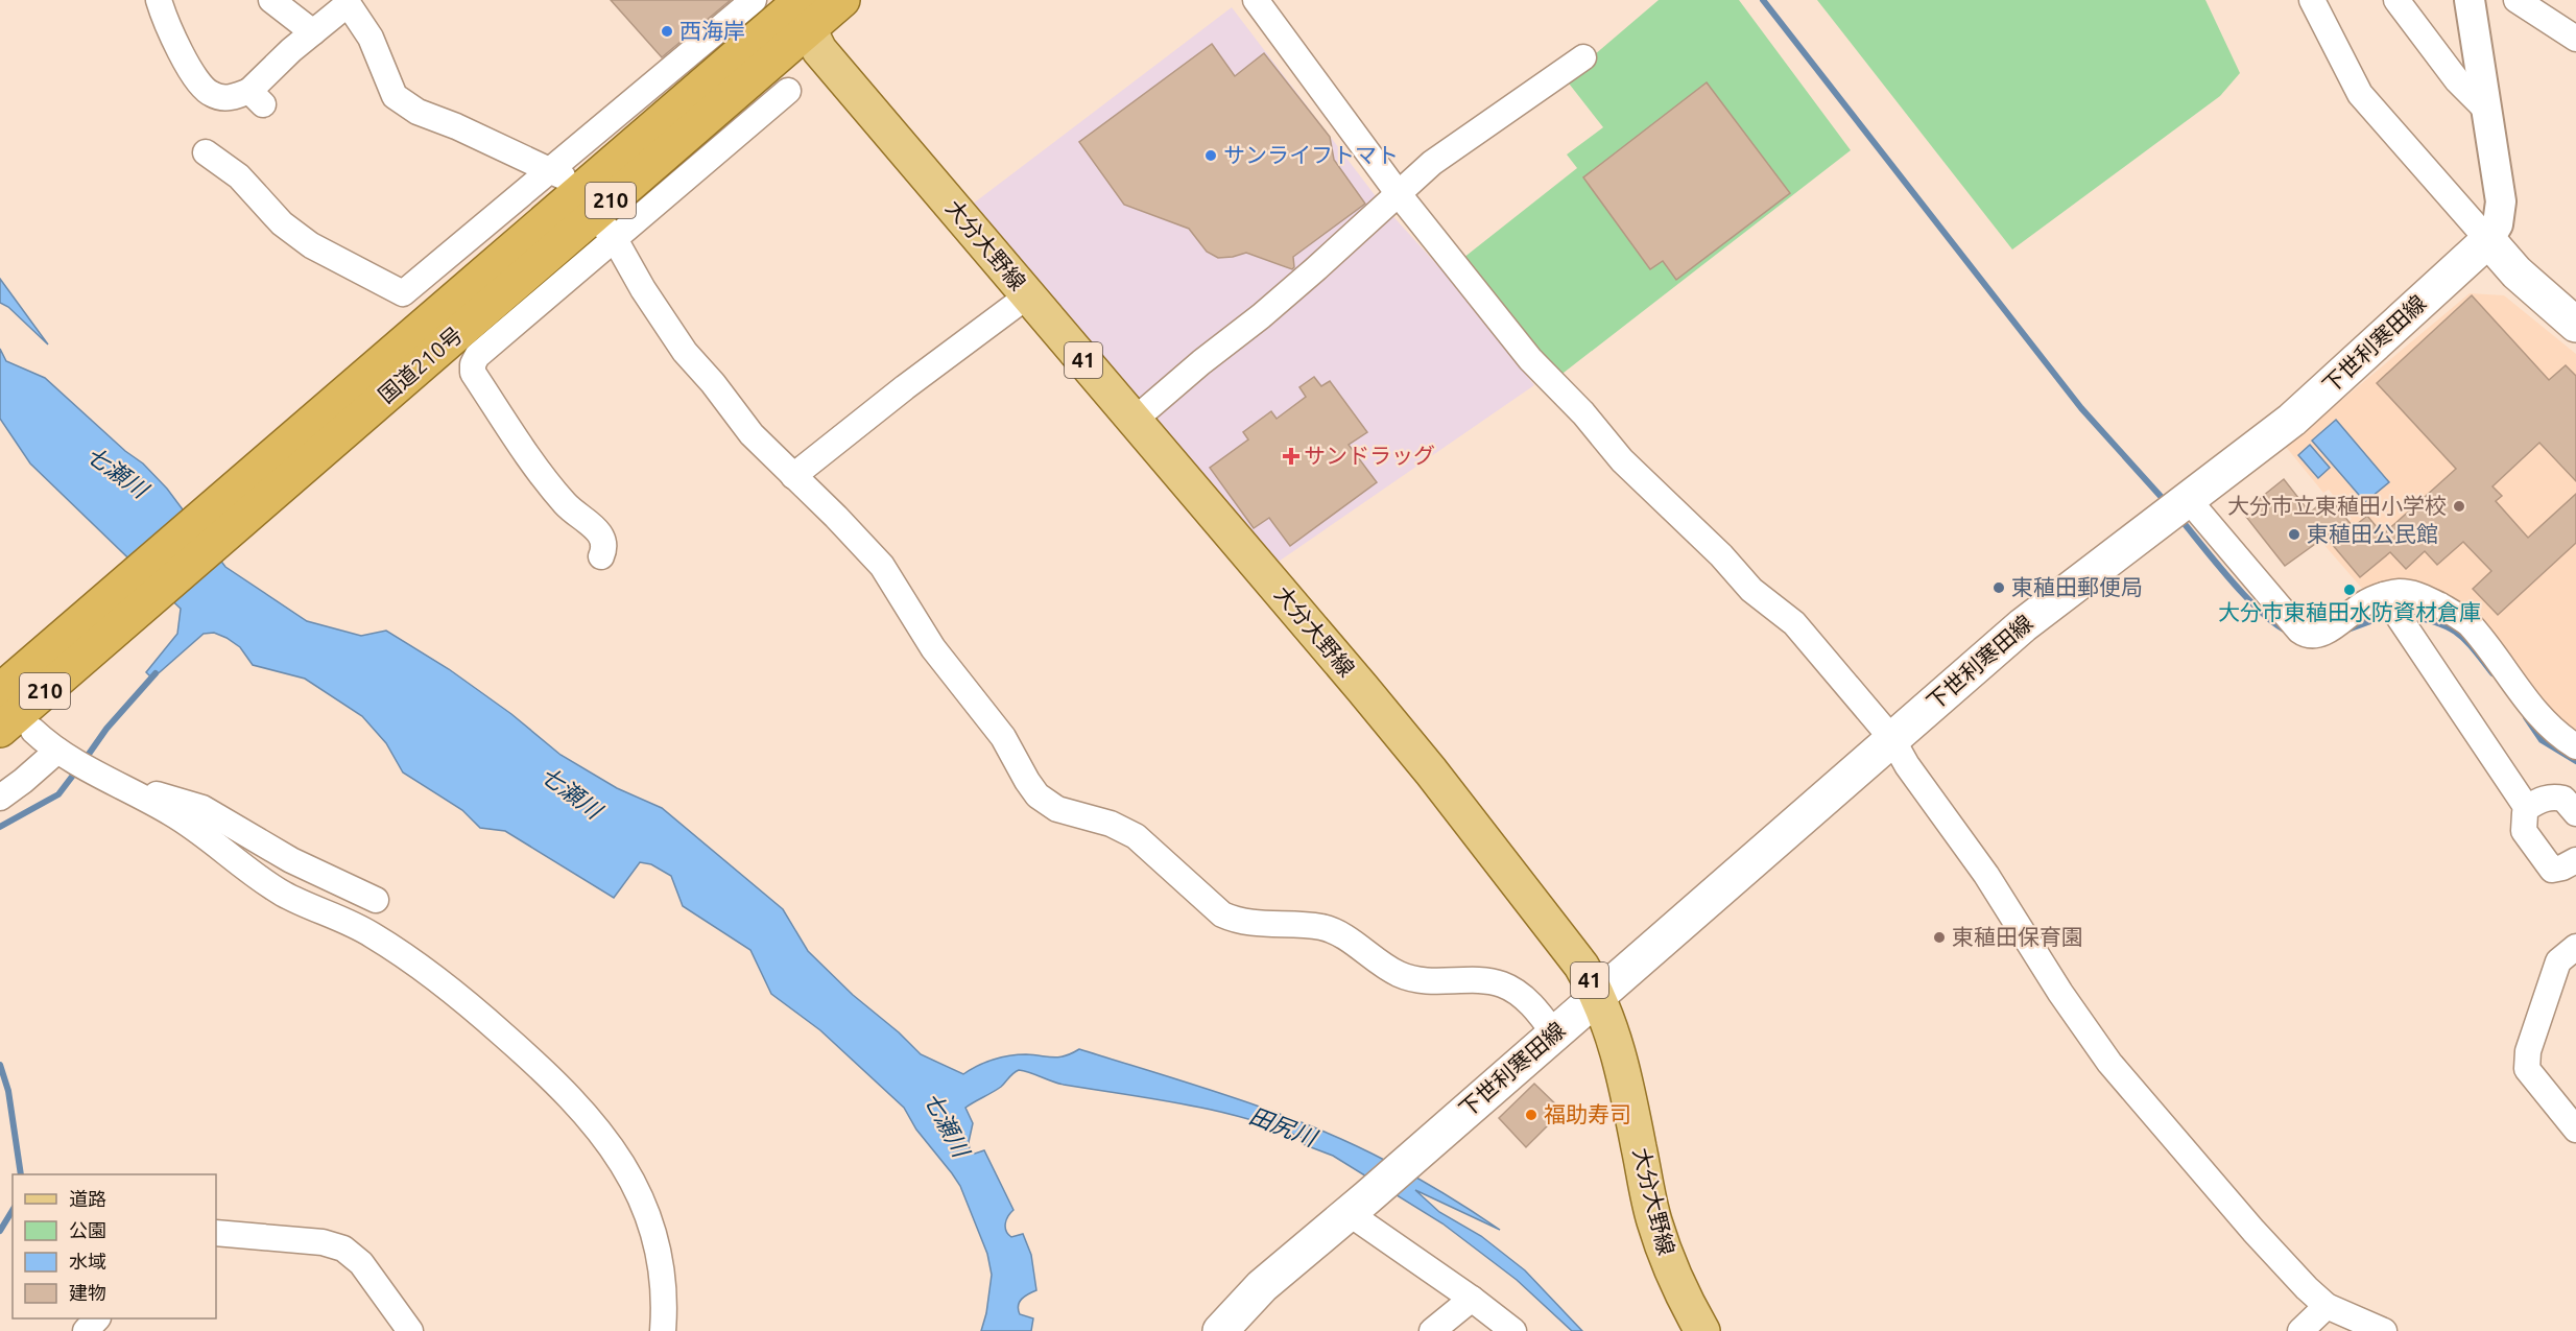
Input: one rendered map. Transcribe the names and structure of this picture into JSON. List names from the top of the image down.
{
  "streets": {
    "highway": ["210", "国道210号"],
    "main road": ["大分大野線", "下世利寒田線", "41"]
  },
  "crossings": [
    ["大分大野線", "下世利寒田線"],
    ["大分大野線", "国道210号"]
  ],
  "water": ["七瀬川", "田尻川"],
  "places": {
    "other": [
      "西海岸",
      "サンライフトマト",
      "大分市立東稙田小学校",
      "東稙田公民館",
      "東稙田郵便局",
      "大分市東稙田水防資材倉庫",
      "東稙田保育園",
      "福助寿司"
    ],
    "health": ["サンドラッグ"]
  },
  "legend": [
    "道路",
    "公園",
    "水域",
    "建物"
  ]
}
